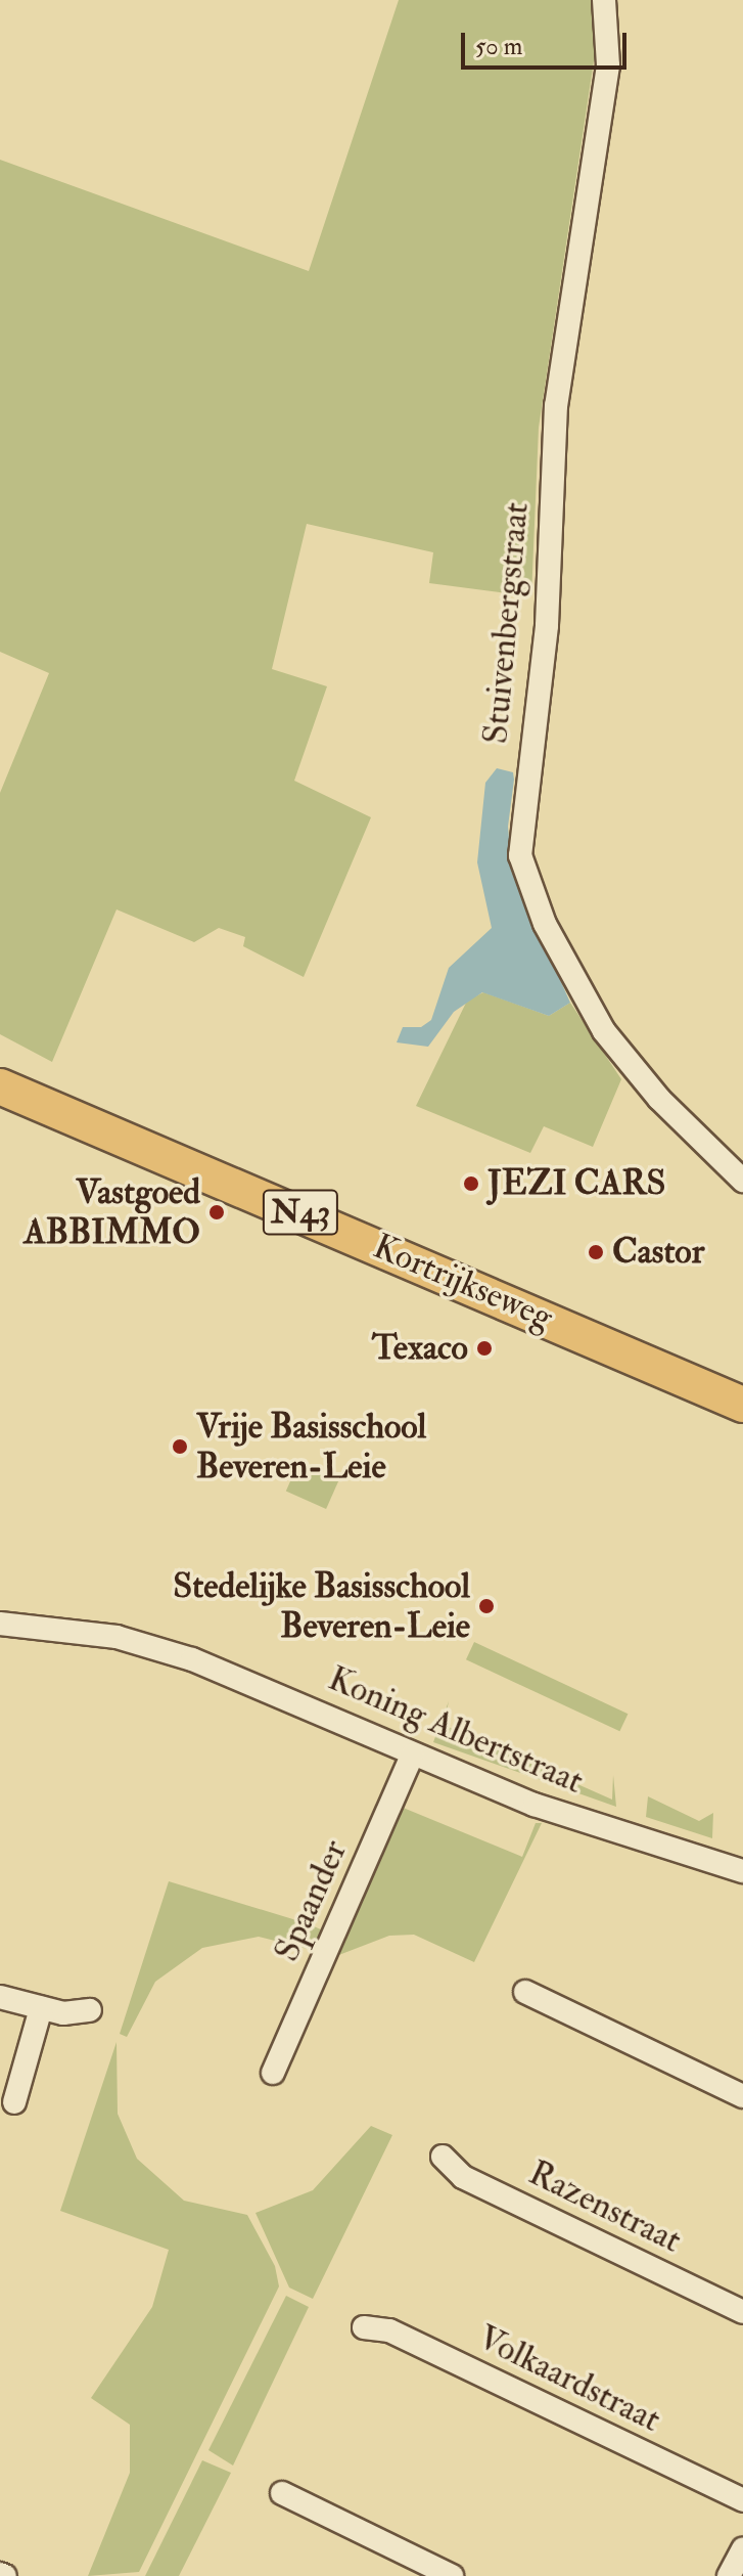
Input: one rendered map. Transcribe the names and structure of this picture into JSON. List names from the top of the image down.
{
  "streets": {
    "main road": ["N43", "Kortrijkseweg"],
    "street": [
      "Stuivenbergstraat",
      "Koning Albertstraat",
      "Spaander",
      "Razenstraat",
      "Volkaardstraat"
    ]
  },
  "crossings": [
    ["Koning Albertstraat", "Spaander"]
  ],
  "places": [
    "JEZI CARS",
    "Vastgoed ABBIMMO",
    "Castor",
    "Texaco",
    "Vrije Basisschool Beveren-Leie",
    "Stedelijke Basisschool Beveren-Leie"
  ],
  "scale_bar": "50 m"
}
